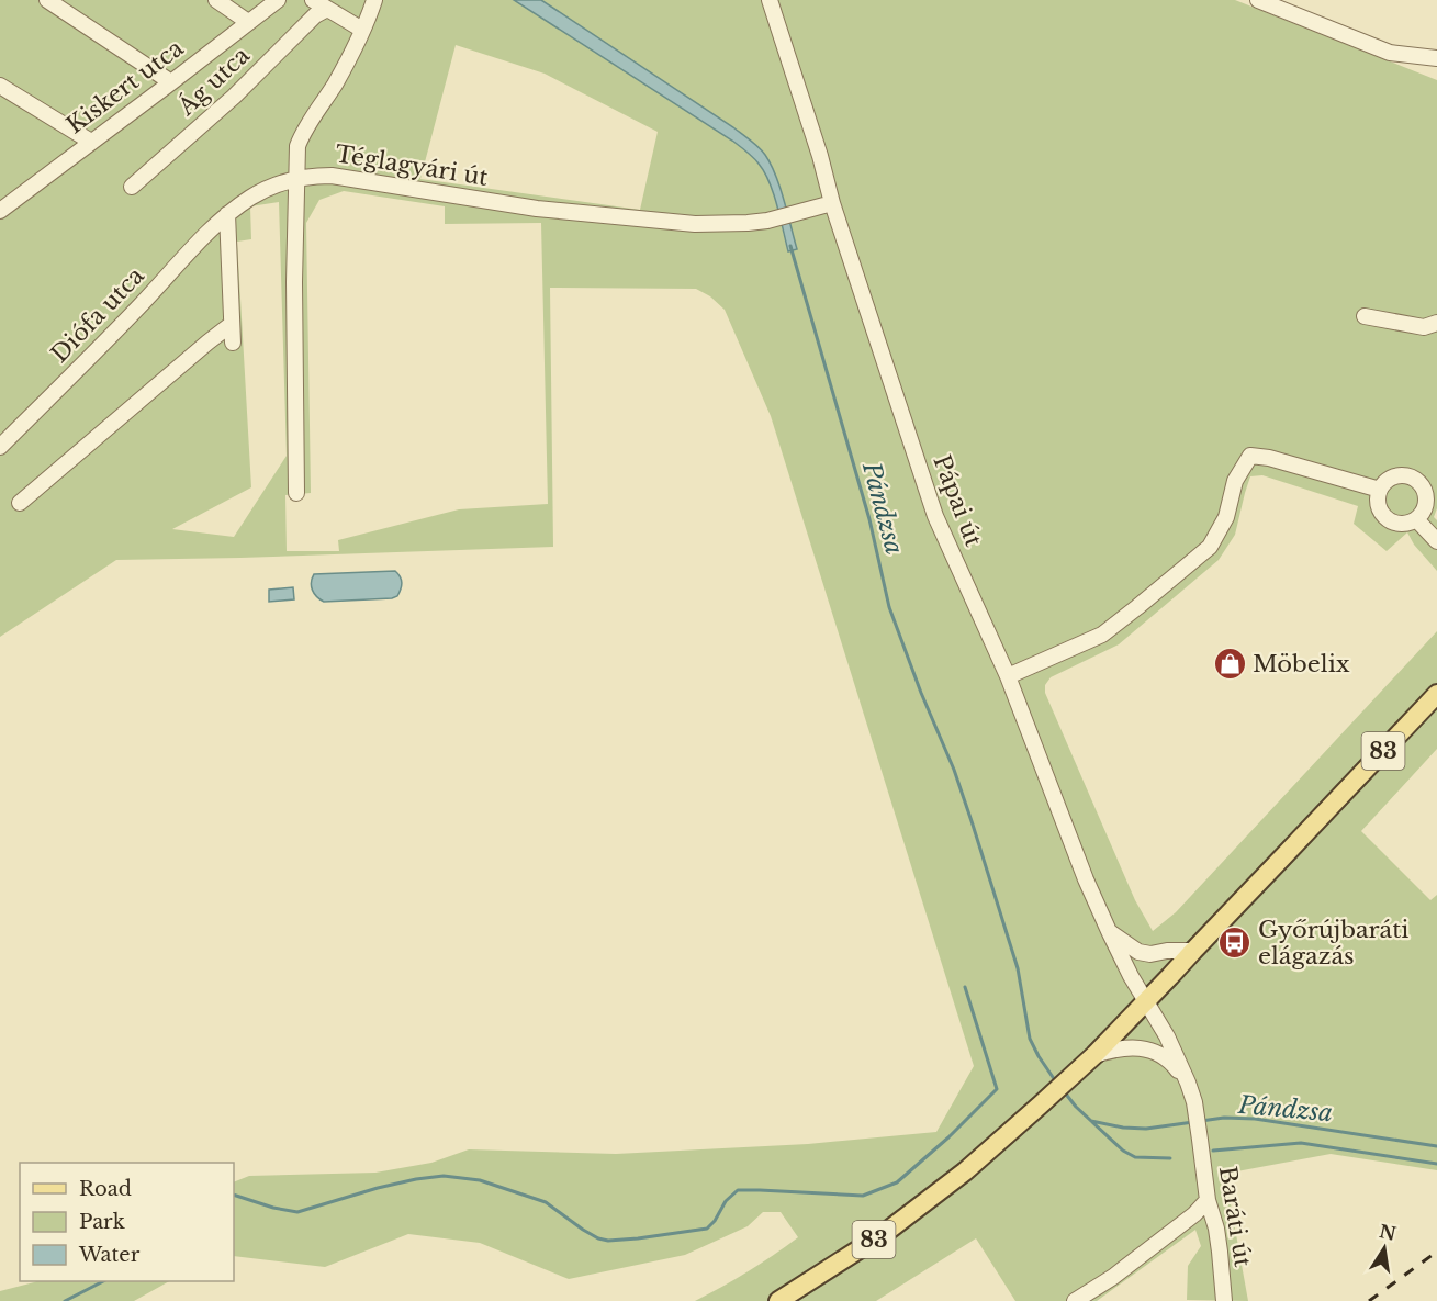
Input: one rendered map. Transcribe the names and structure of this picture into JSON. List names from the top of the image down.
{
  "streets": {
    "main road": ["83"],
    "street": [
      "Ág utca",
      "Kiskert utca",
      "Téglagyári út",
      "Diófa utca",
      "Pápai út",
      "Baráti út"
    ]
  },
  "crossings": [
    ["Téglagyári út", "Diófa utca"],
    ["Téglagyári út", "Pápai út"],
    ["Pápai út", "83"],
    ["Pápai út", "Baráti út"]
  ],
  "water": ["Pándzsa"],
  "places": {
    "shop": ["Möbelix"],
    "bus stop": ["Győrújbaráti elágazás"]
  },
  "legend": ["Road", "Park", "Water"],
  "north": "top"
}
